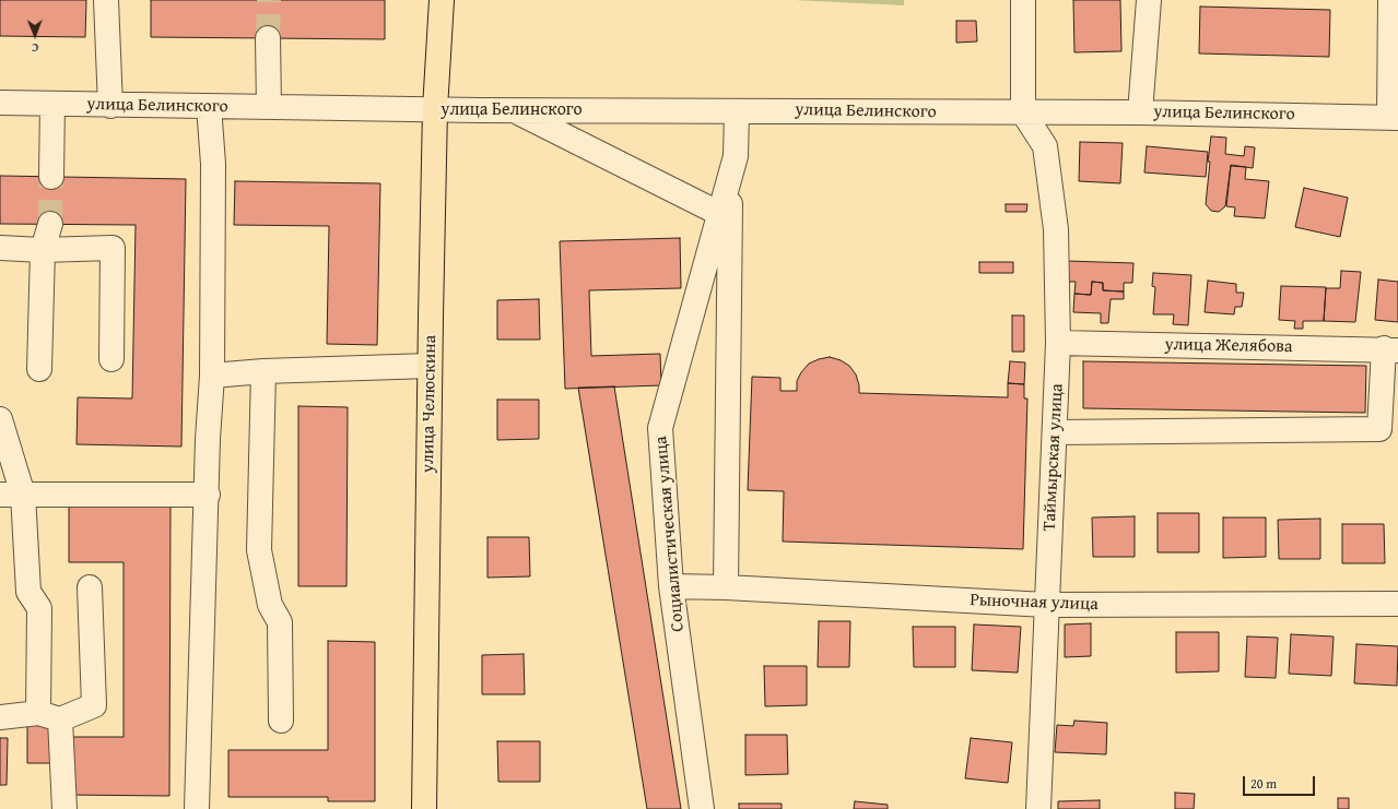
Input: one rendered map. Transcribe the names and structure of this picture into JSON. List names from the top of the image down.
{
  "streets": {
    "main road": ["улица Челюскина"],
    "street": [
      "улица Белинского",
      "улица Желябова",
      "Таймырская улица",
      "Социалистическая улица",
      "Рыночная улица"
    ]
  },
  "crossings": [
    ["улица Белинского", "улица Челюскина"],
    ["улица Белинского", "Таймырская улица"],
    ["улица Белинского", "Социалистическая улица"],
    ["улица Желябова", "Таймырская улица"],
    ["Таймырская улица", "Рыночная улица"],
    ["Социалистическая улица", "Рыночная улица"]
  ],
  "scale_bar": "20 m",
  "north": "bottom"
}
